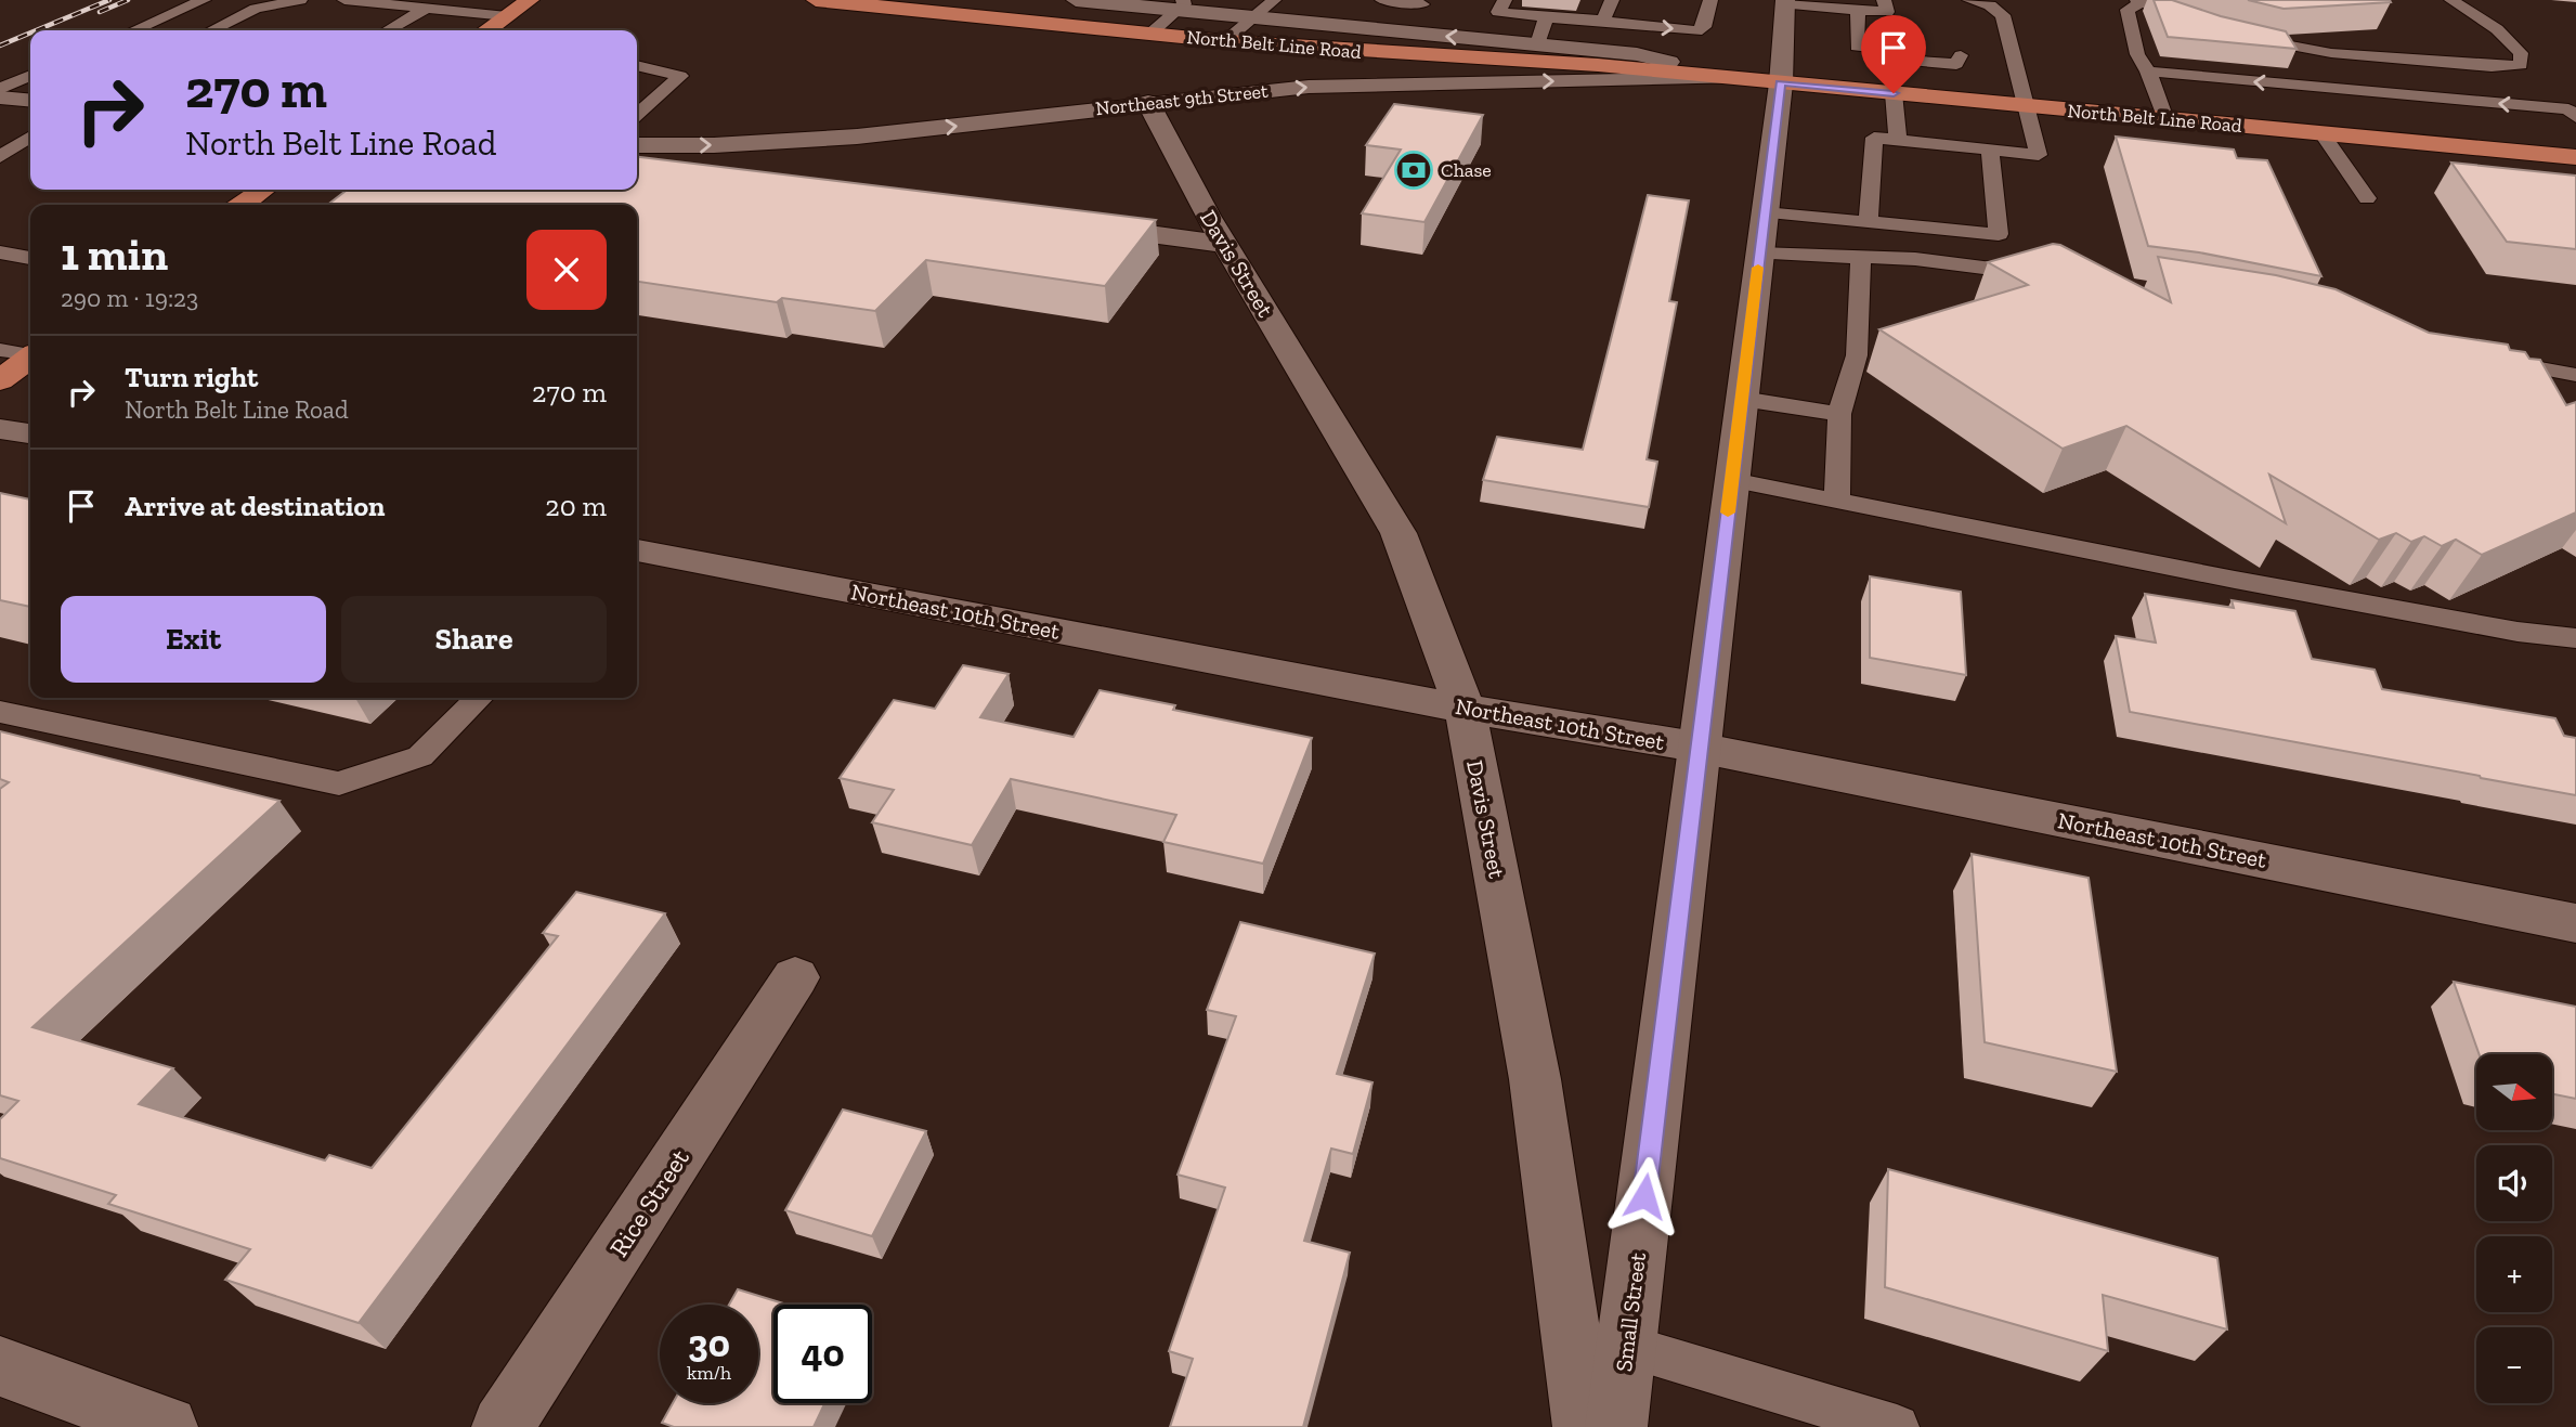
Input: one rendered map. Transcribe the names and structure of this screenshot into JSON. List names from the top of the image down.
{
  "streets": {
    "main road": ["North Belt Line Road"],
    "street": [
      "Northeast 9th Street",
      "Davis Street",
      "Northeast 10th Street",
      "Rice Street",
      "Small Street"
    ]
  },
  "crossings": [
    ["North Belt Line Road", "Northeast 9th Street"],
    ["North Belt Line Road", "Small Street"],
    ["Northeast 9th Street", "Davis Street"],
    ["Davis Street", "Northeast 10th Street"],
    ["Northeast 10th Street", "Small Street"]
  ],
  "one_way": ["Northeast 9th Street"],
  "places": {
    "bank": ["Chase"]
  },
  "north": "right",
  "page": {
    "turn": ["270 m", "North Belt Line Road"],
    "heading": ["1 min", "290 m · 19:23"],
    "list": [
      {
        "name": "Turn right",
        "note": "North Belt Line Road",
        "value": "270 m"
      },
      {
        "name": "Arrive at destination",
        "value": "20 m"
      }
    ],
    "buttons": ["Exit", "Share"],
    "map_buttons": ["+", "−"],
    "speed": "30 km/h",
    "limit": "40"
  }
}
